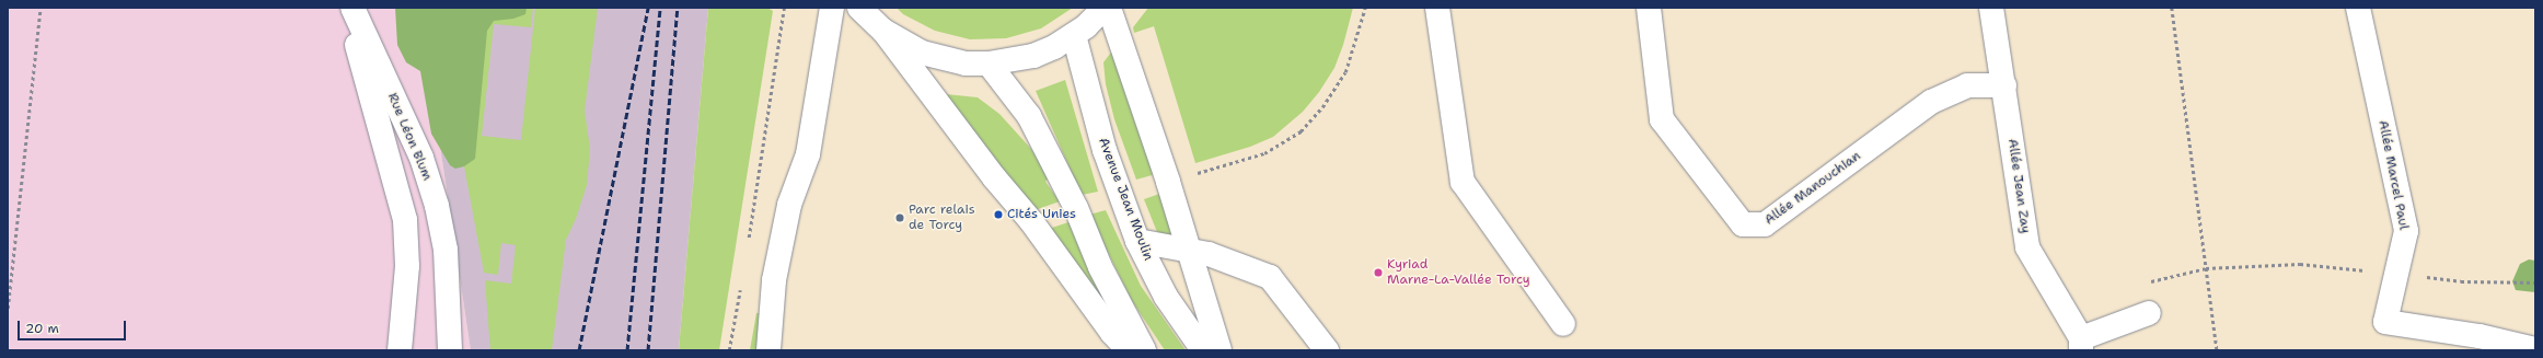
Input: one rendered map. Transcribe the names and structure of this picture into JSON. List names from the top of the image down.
{
  "streets": {
    "street": [
      "Rue Léon Blum",
      "Allée Marcel Paul",
      "Allée Jean Zay",
      "Allée Manouchian",
      "Avenue Jean Moulin"
    ]
  },
  "crossings": [
    ["Allée Jean Zay", "Allée Manouchian"]
  ],
  "places": ["Cités Unies", "Parc relais de Torcy", "Kyriad Marne-La-Vallée Torcy"],
  "scale_bar": "20 m"
}
